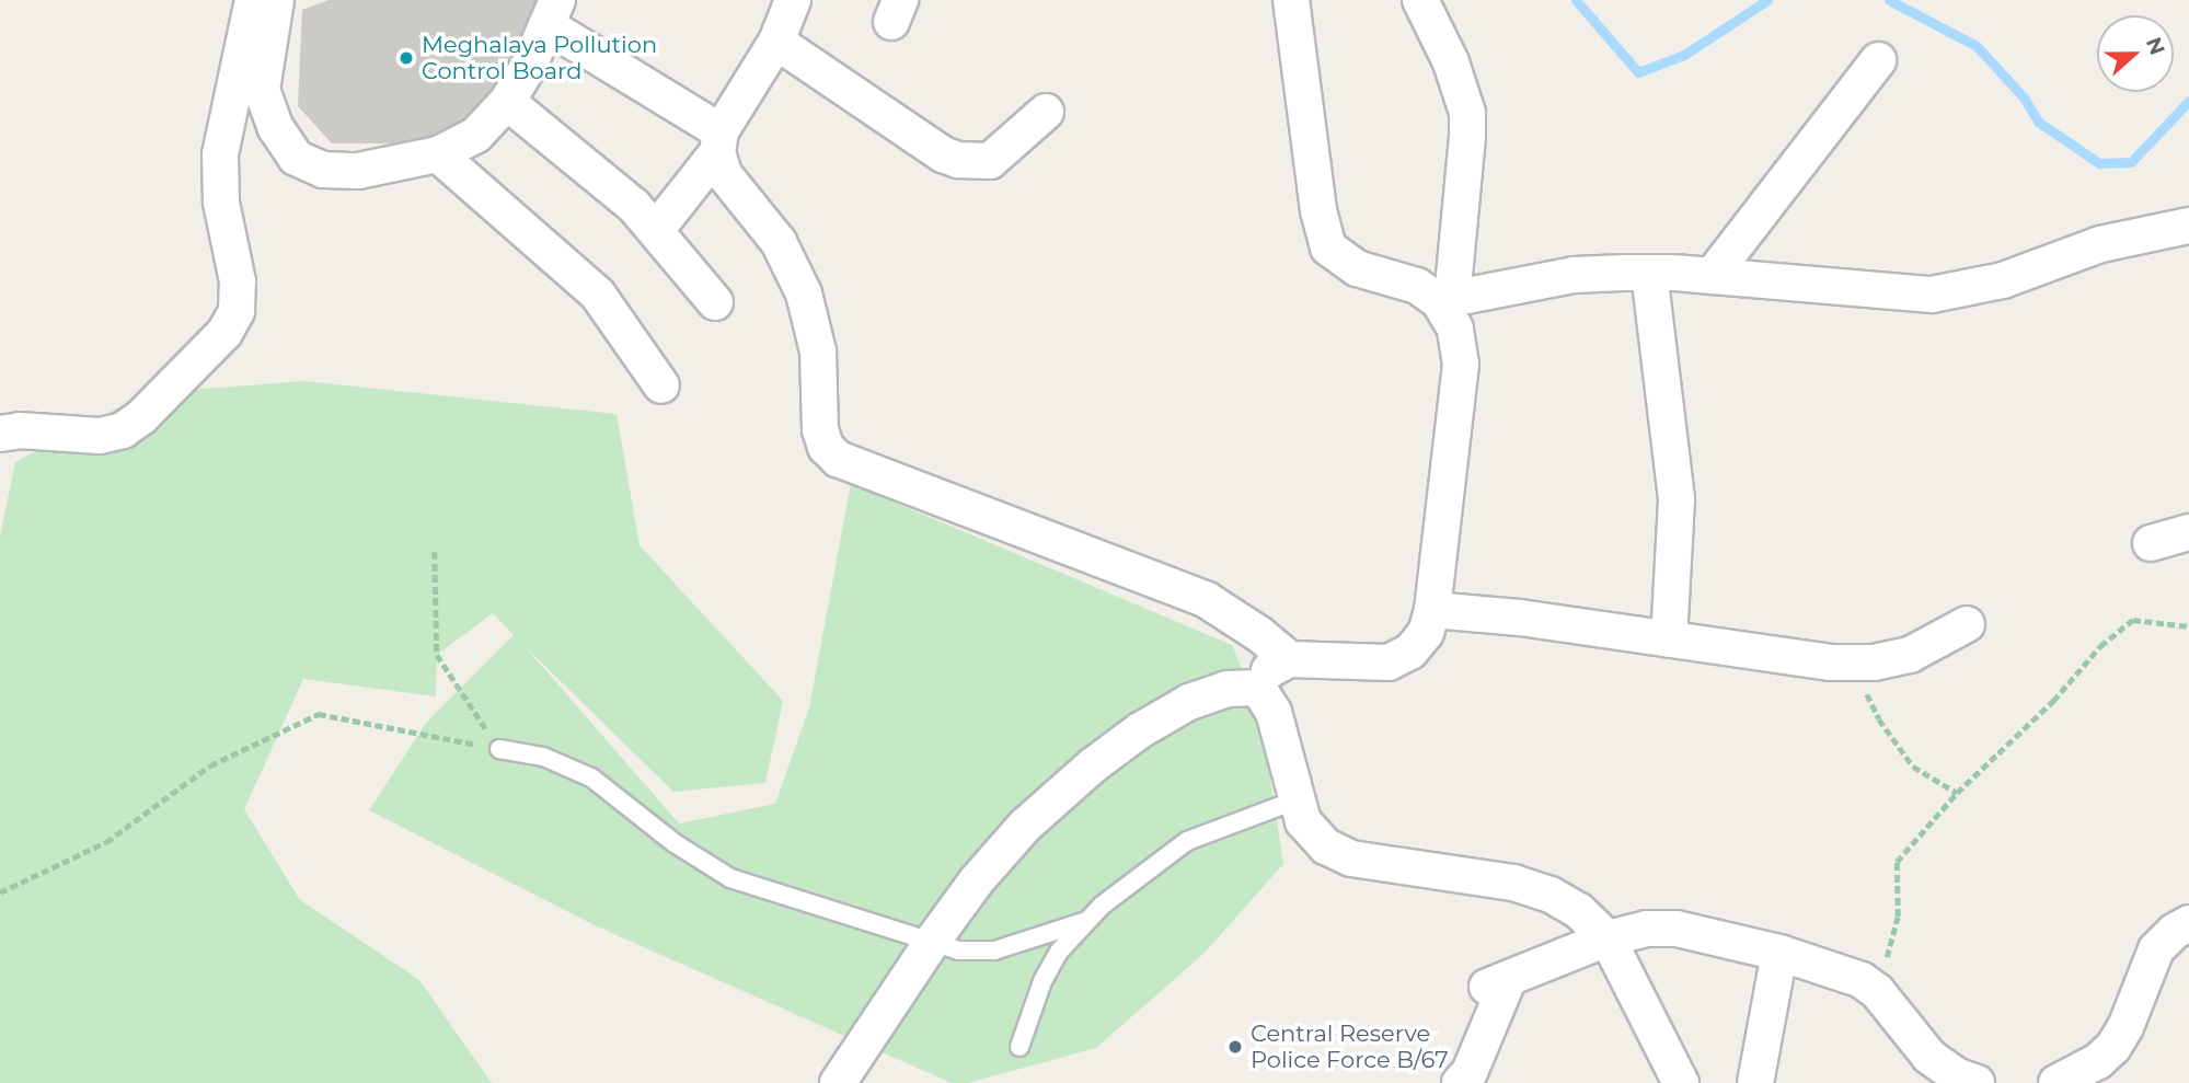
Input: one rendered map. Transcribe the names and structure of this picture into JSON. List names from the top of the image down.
{
  "places": ["Meghalaya Pollution Control Board", "Central Reserve Police Force B/67"],
  "north": "right"
}
